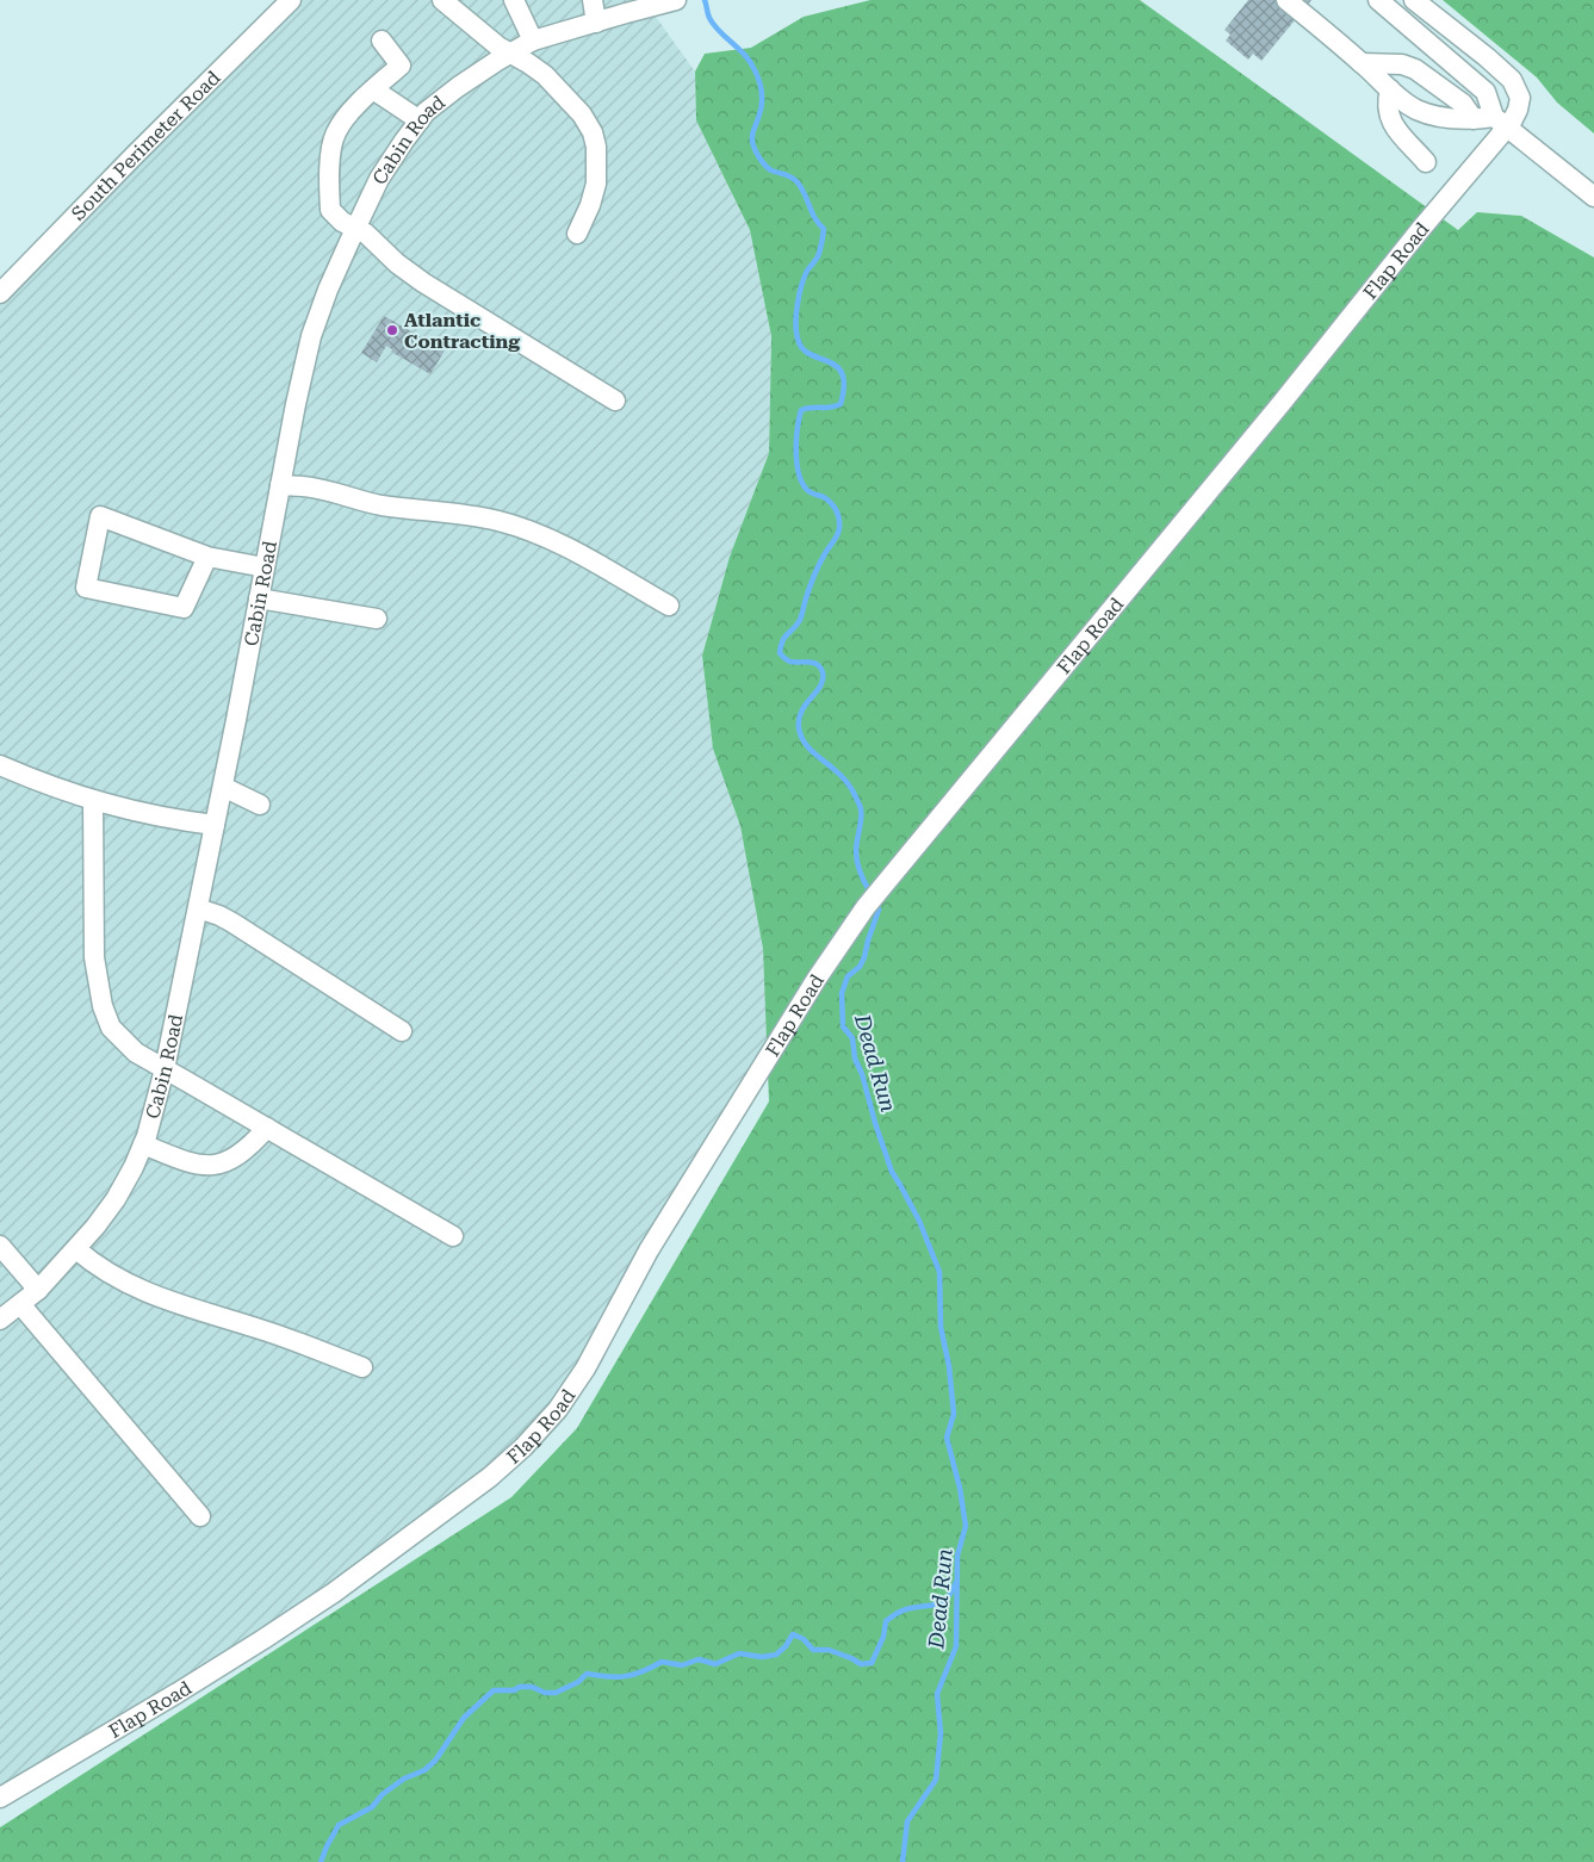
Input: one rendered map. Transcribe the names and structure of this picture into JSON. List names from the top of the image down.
{
  "streets": {
    "lane": ["Cabin Road", "South Perimeter Road", "Flap Road"]
  },
  "water": ["Dead Run"],
  "places": ["Atlantic Contracting"]
}
